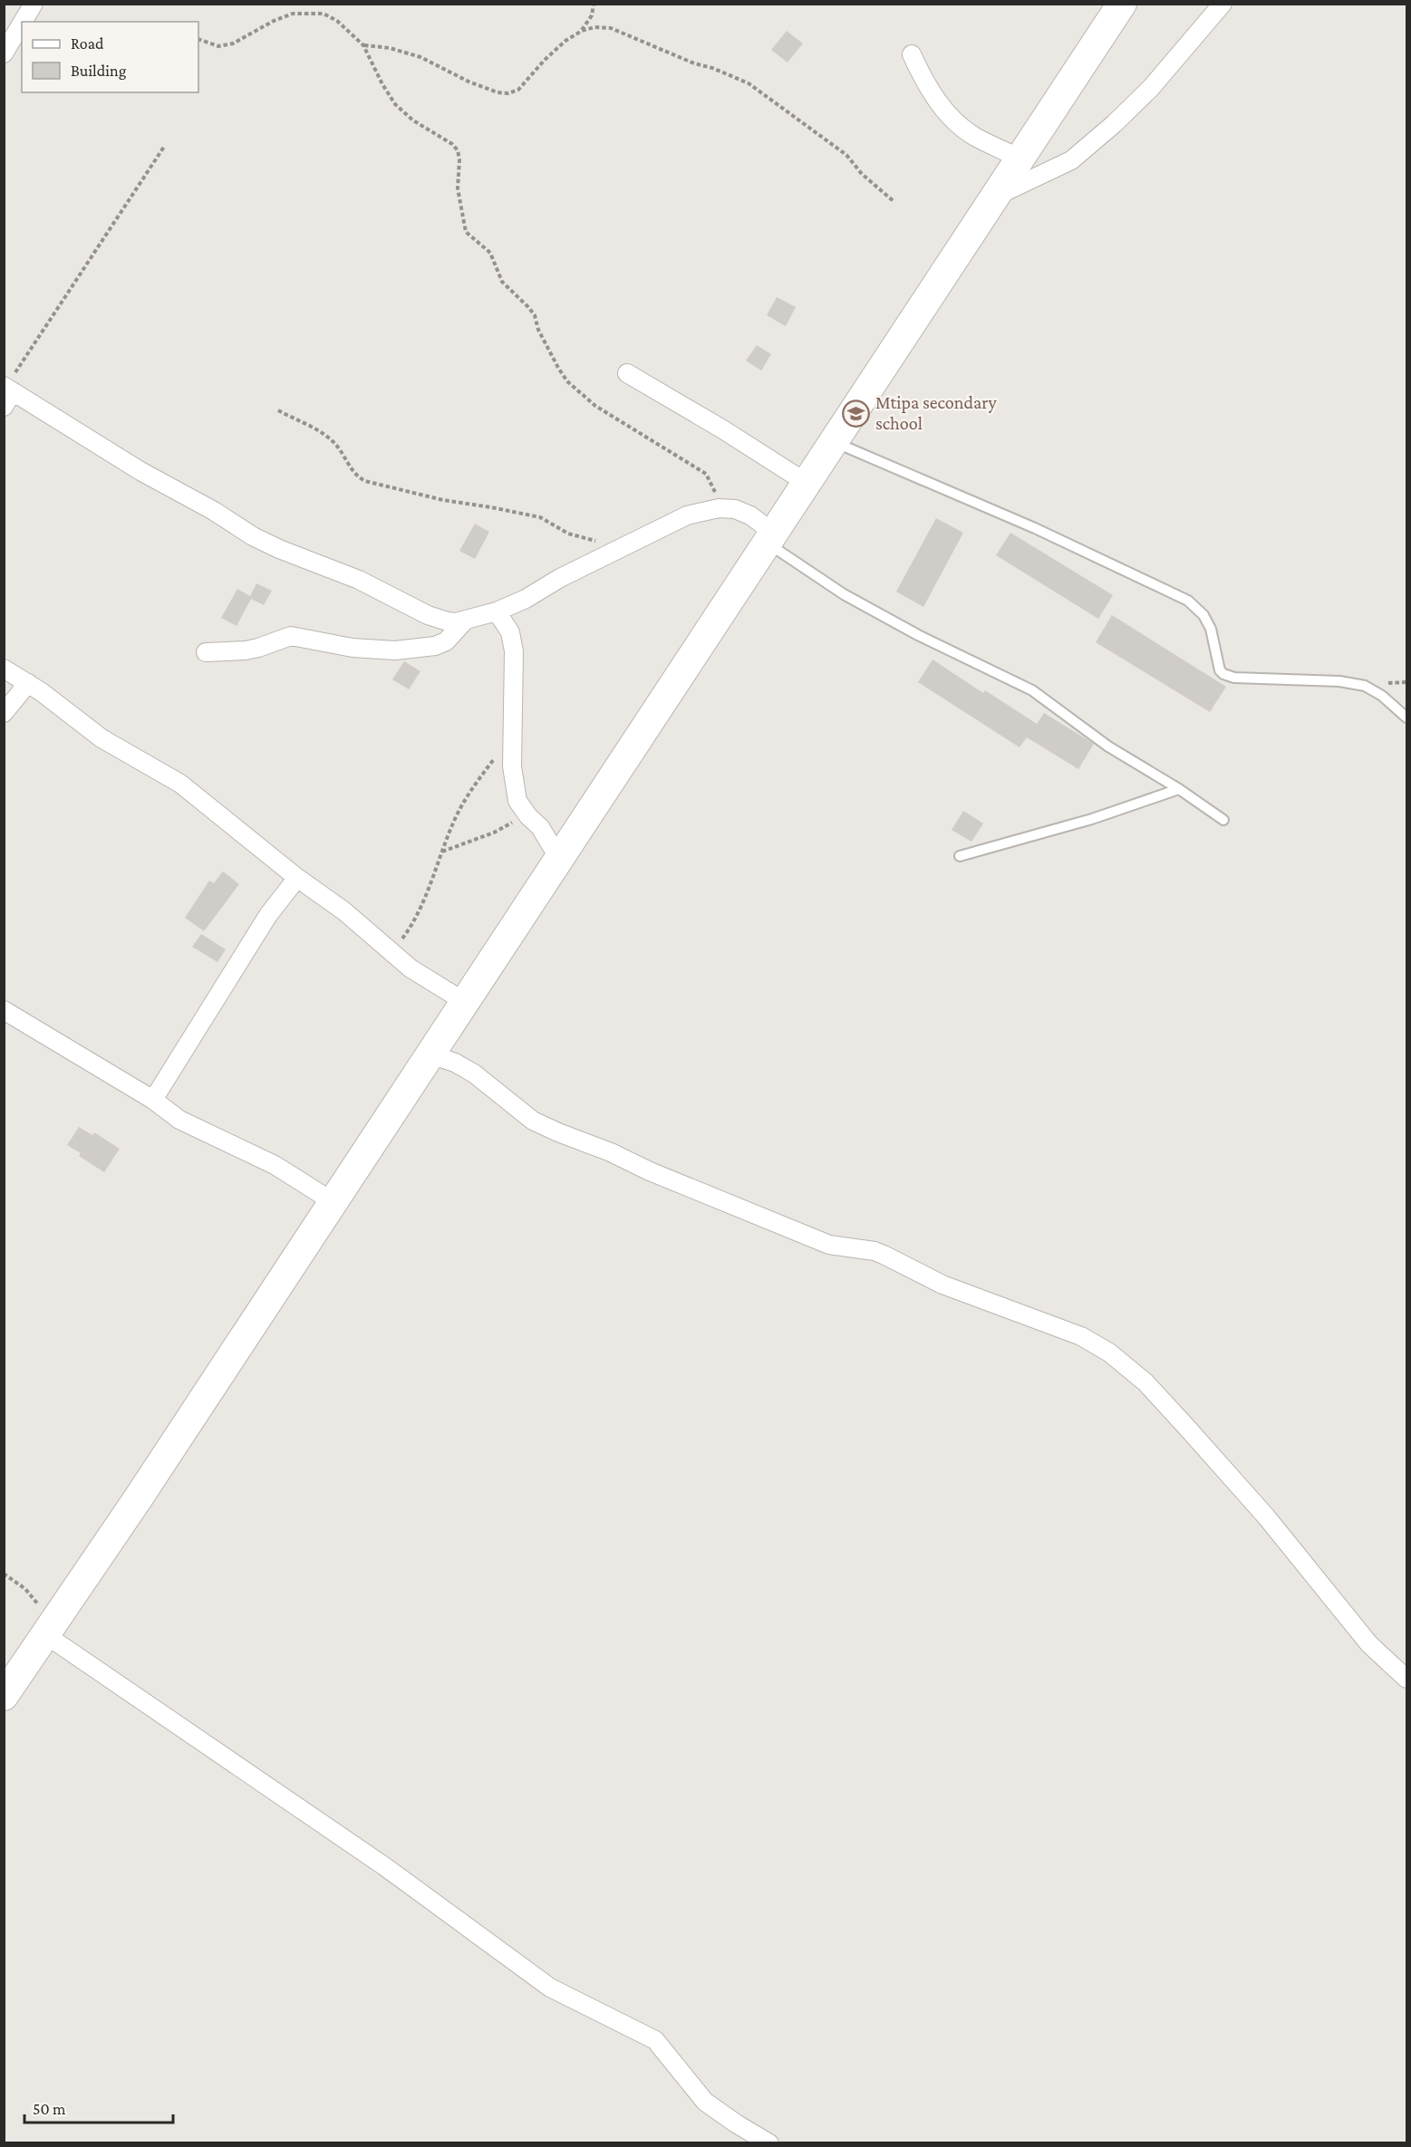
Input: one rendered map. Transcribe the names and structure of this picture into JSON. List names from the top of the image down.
{
  "places": {
    "school or university": ["Mtipa secondary school"]
  },
  "legend": ["Road", "Building"],
  "scale_bar": "50 m"
}
